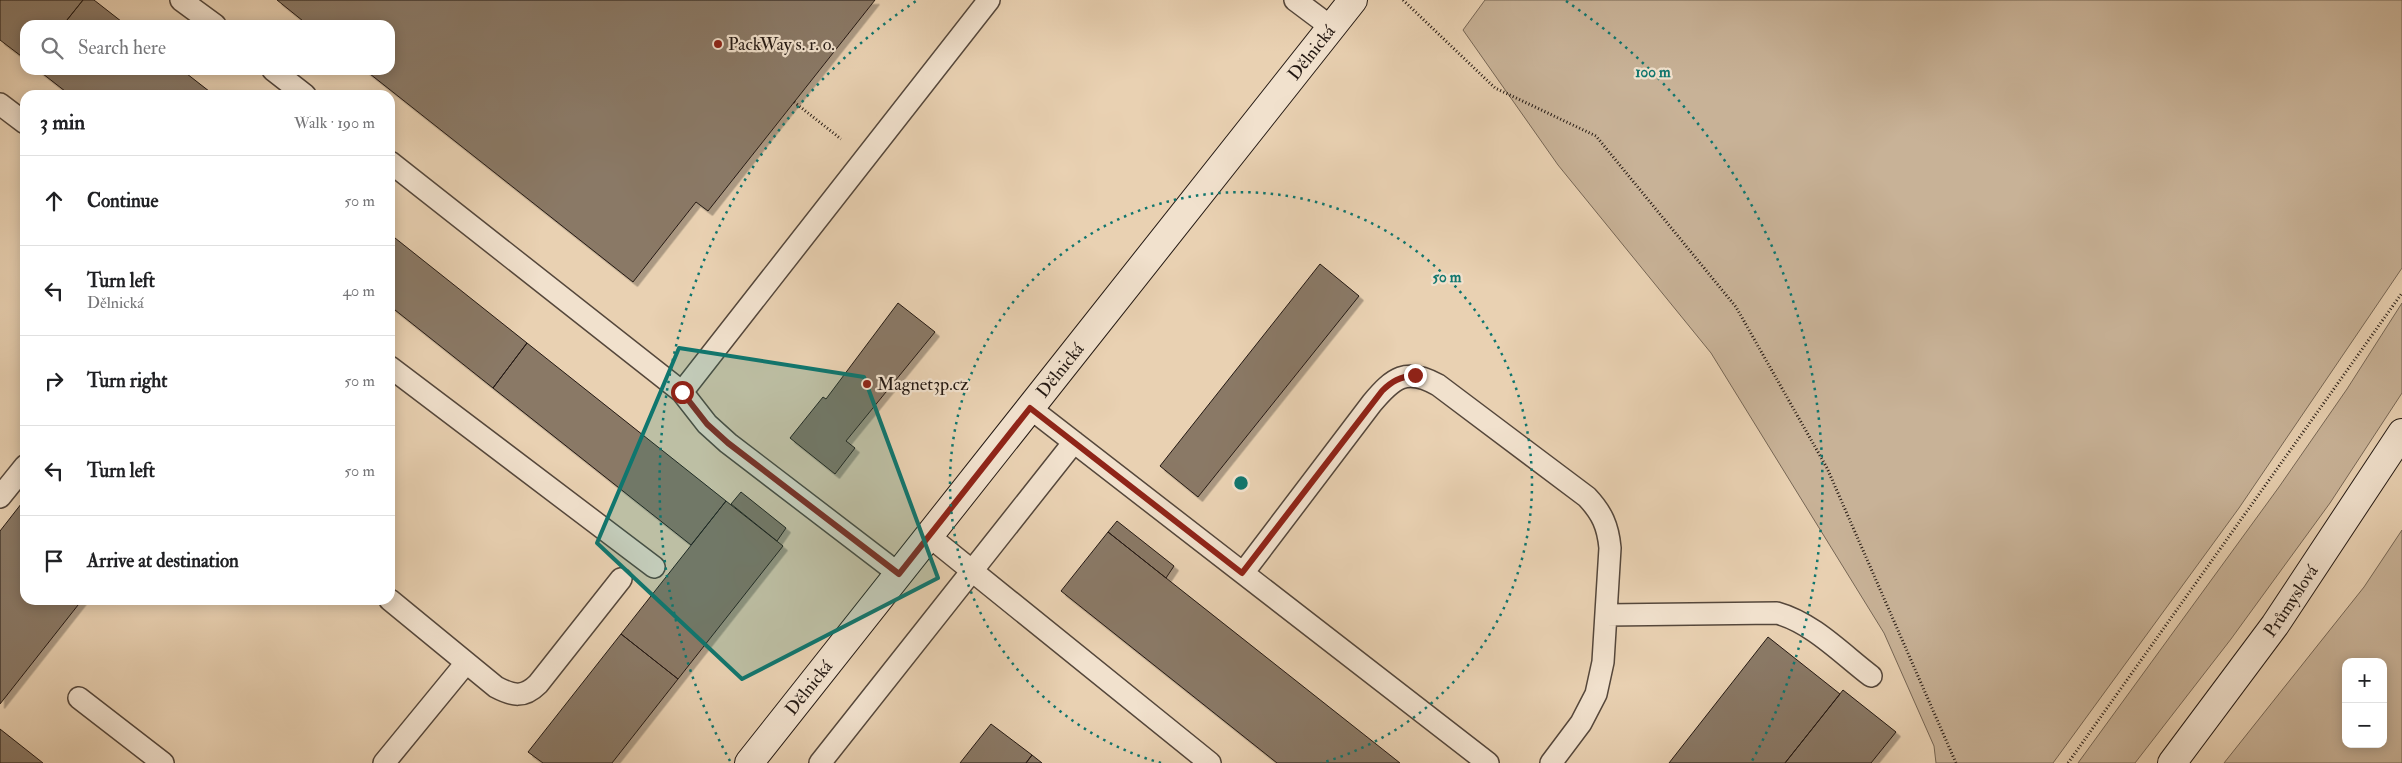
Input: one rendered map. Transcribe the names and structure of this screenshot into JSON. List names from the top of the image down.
{
  "streets": {
    "street": ["Dělnická", "Průmyslová"]
  },
  "places": ["PackWay s. r. o.", "Magnet3p.cz"],
  "page": {
    "search": "Search here",
    "heading": ["3 min", "Walk · 190 m"],
    "list": [
      ["Continue", "50 m"],
      ["Turn left", "Dělnická", "40 m"],
      ["Turn right", "50 m"],
      ["Turn left", "50 m"],
      "Arrive at destination"
    ],
    "map_buttons": ["+", "−"]
  },
  "rings": ["100 m", "50 m"]
}
